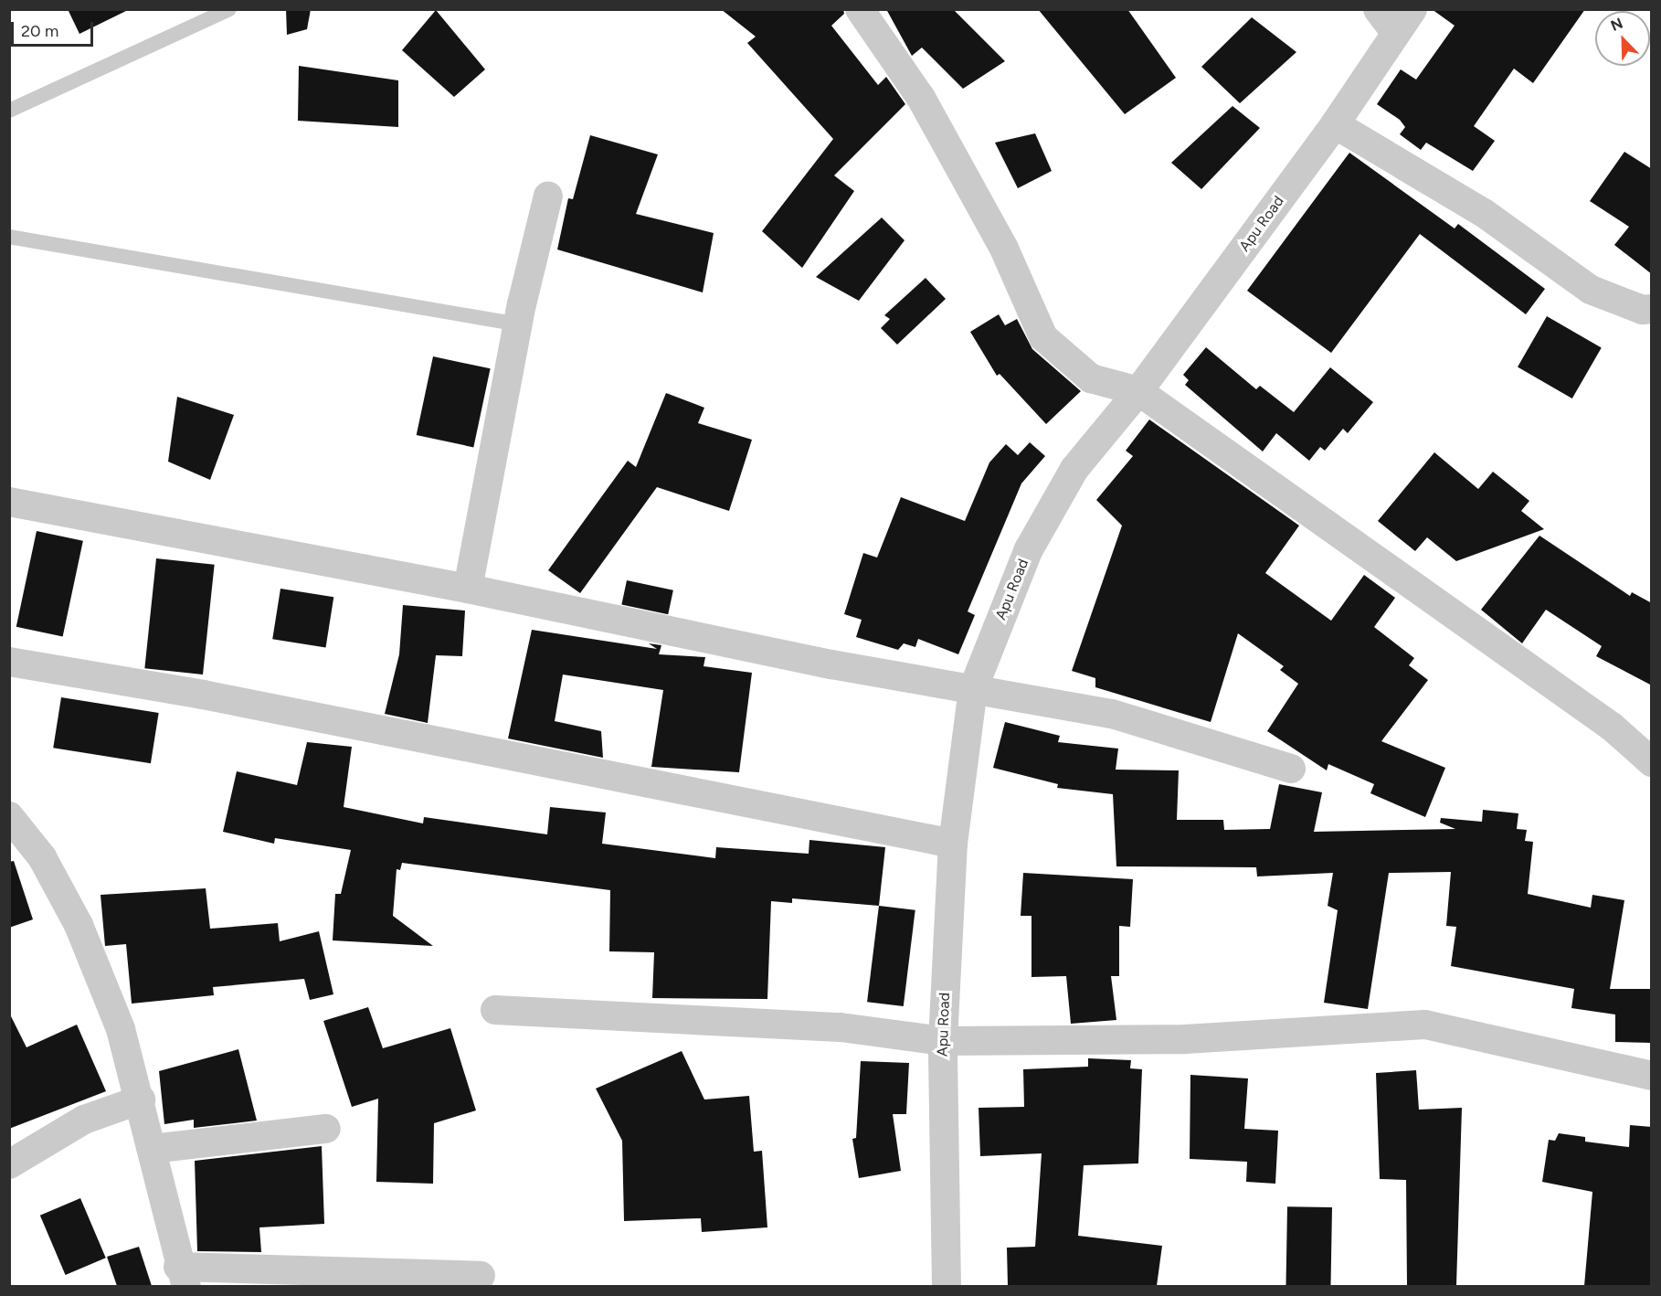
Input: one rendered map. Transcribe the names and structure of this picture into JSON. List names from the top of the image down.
{
  "streets": {
    "street": ["Apu Road"]
  },
  "scale_bar": "20 m",
  "north": "top left"
}
